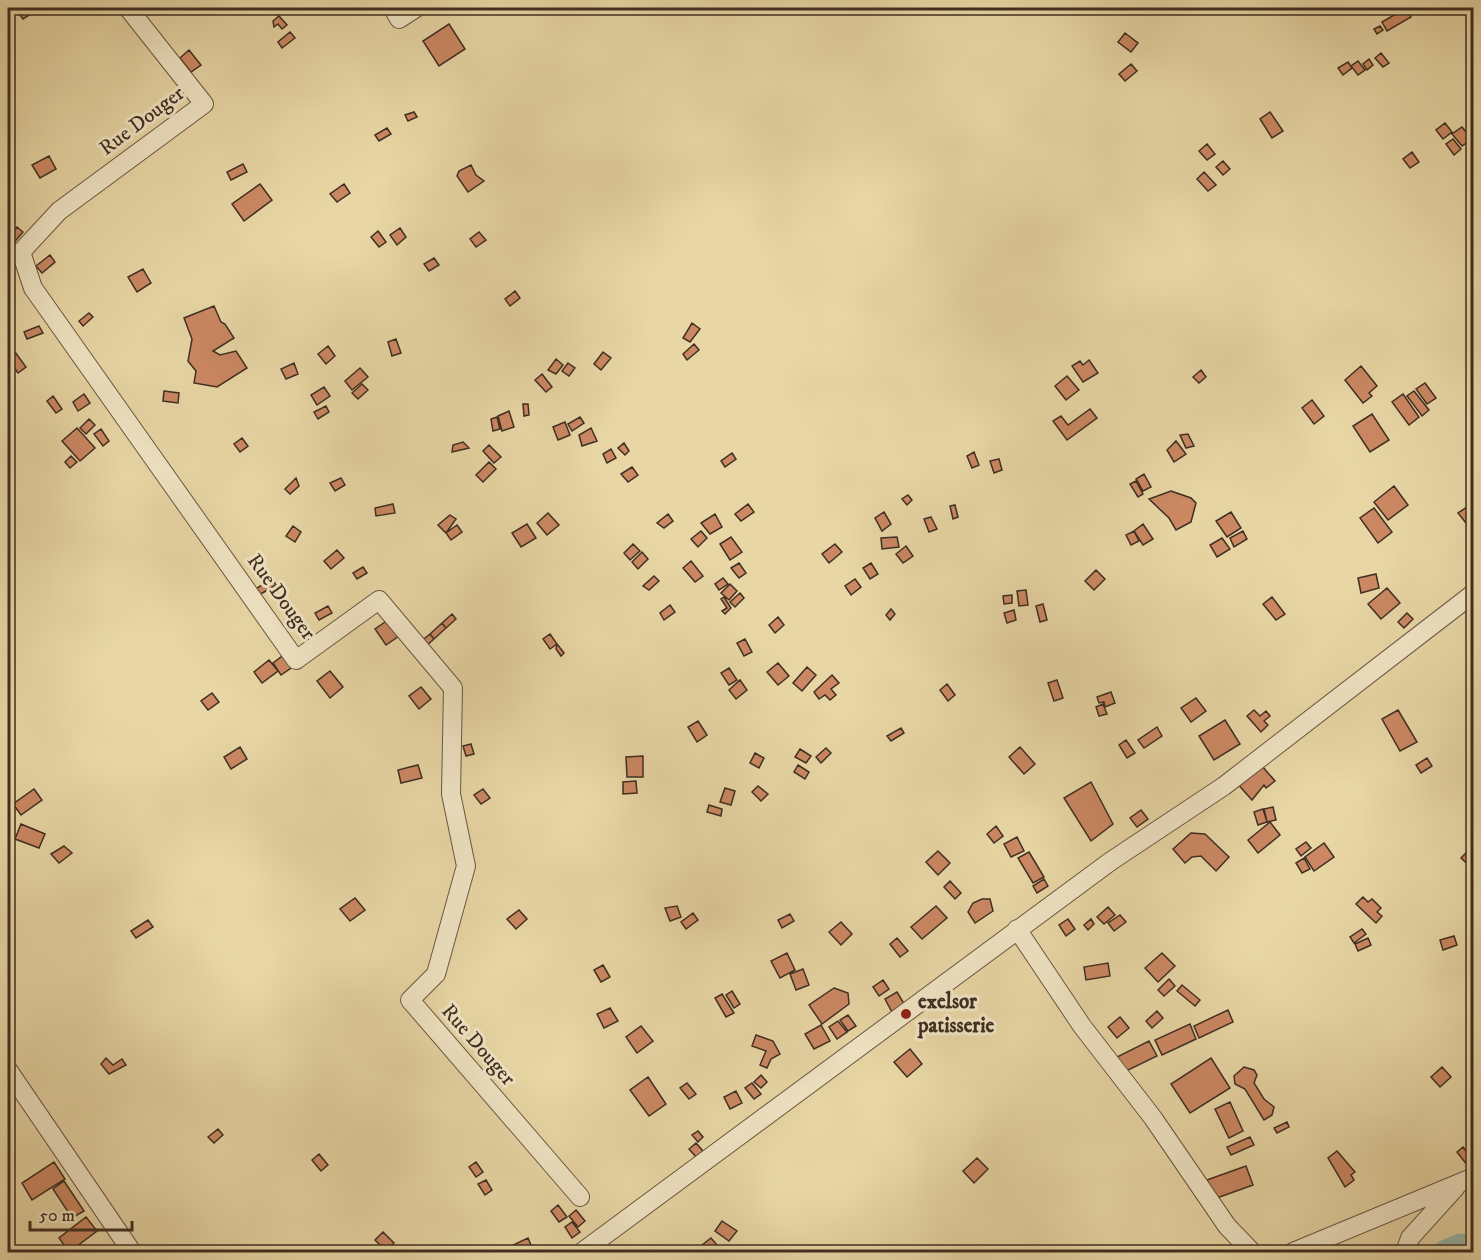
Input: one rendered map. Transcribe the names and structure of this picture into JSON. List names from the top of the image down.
{
  "streets": {
    "street": ["Rue Douger"]
  },
  "places": ["exelsor patisserie"],
  "scale_bar": "50 m"
}
